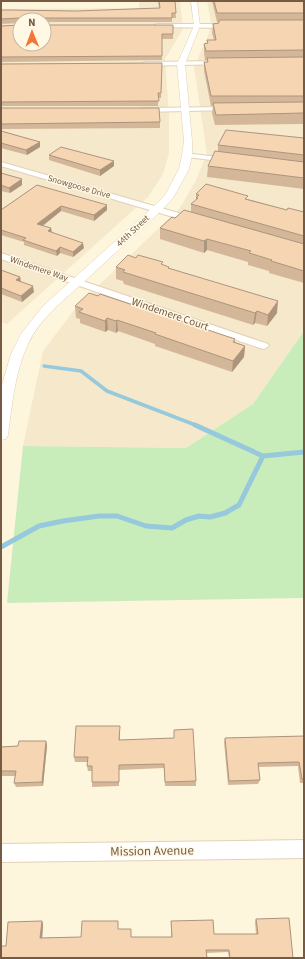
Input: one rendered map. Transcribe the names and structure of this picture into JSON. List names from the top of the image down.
{
  "streets": {
    "street": [
      "Snowgoose Drive",
      "44th Street",
      "Windemere Way",
      "Windemere Court",
      "Mission Avenue"
    ]
  },
  "crossings": [
    ["Snowgoose Drive", "44th Street"],
    ["44th Street", "Windemere Way"],
    ["44th Street", "Windemere Court"],
    ["Windemere Way", "Windemere Court"]
  ],
  "north": "top"
}
